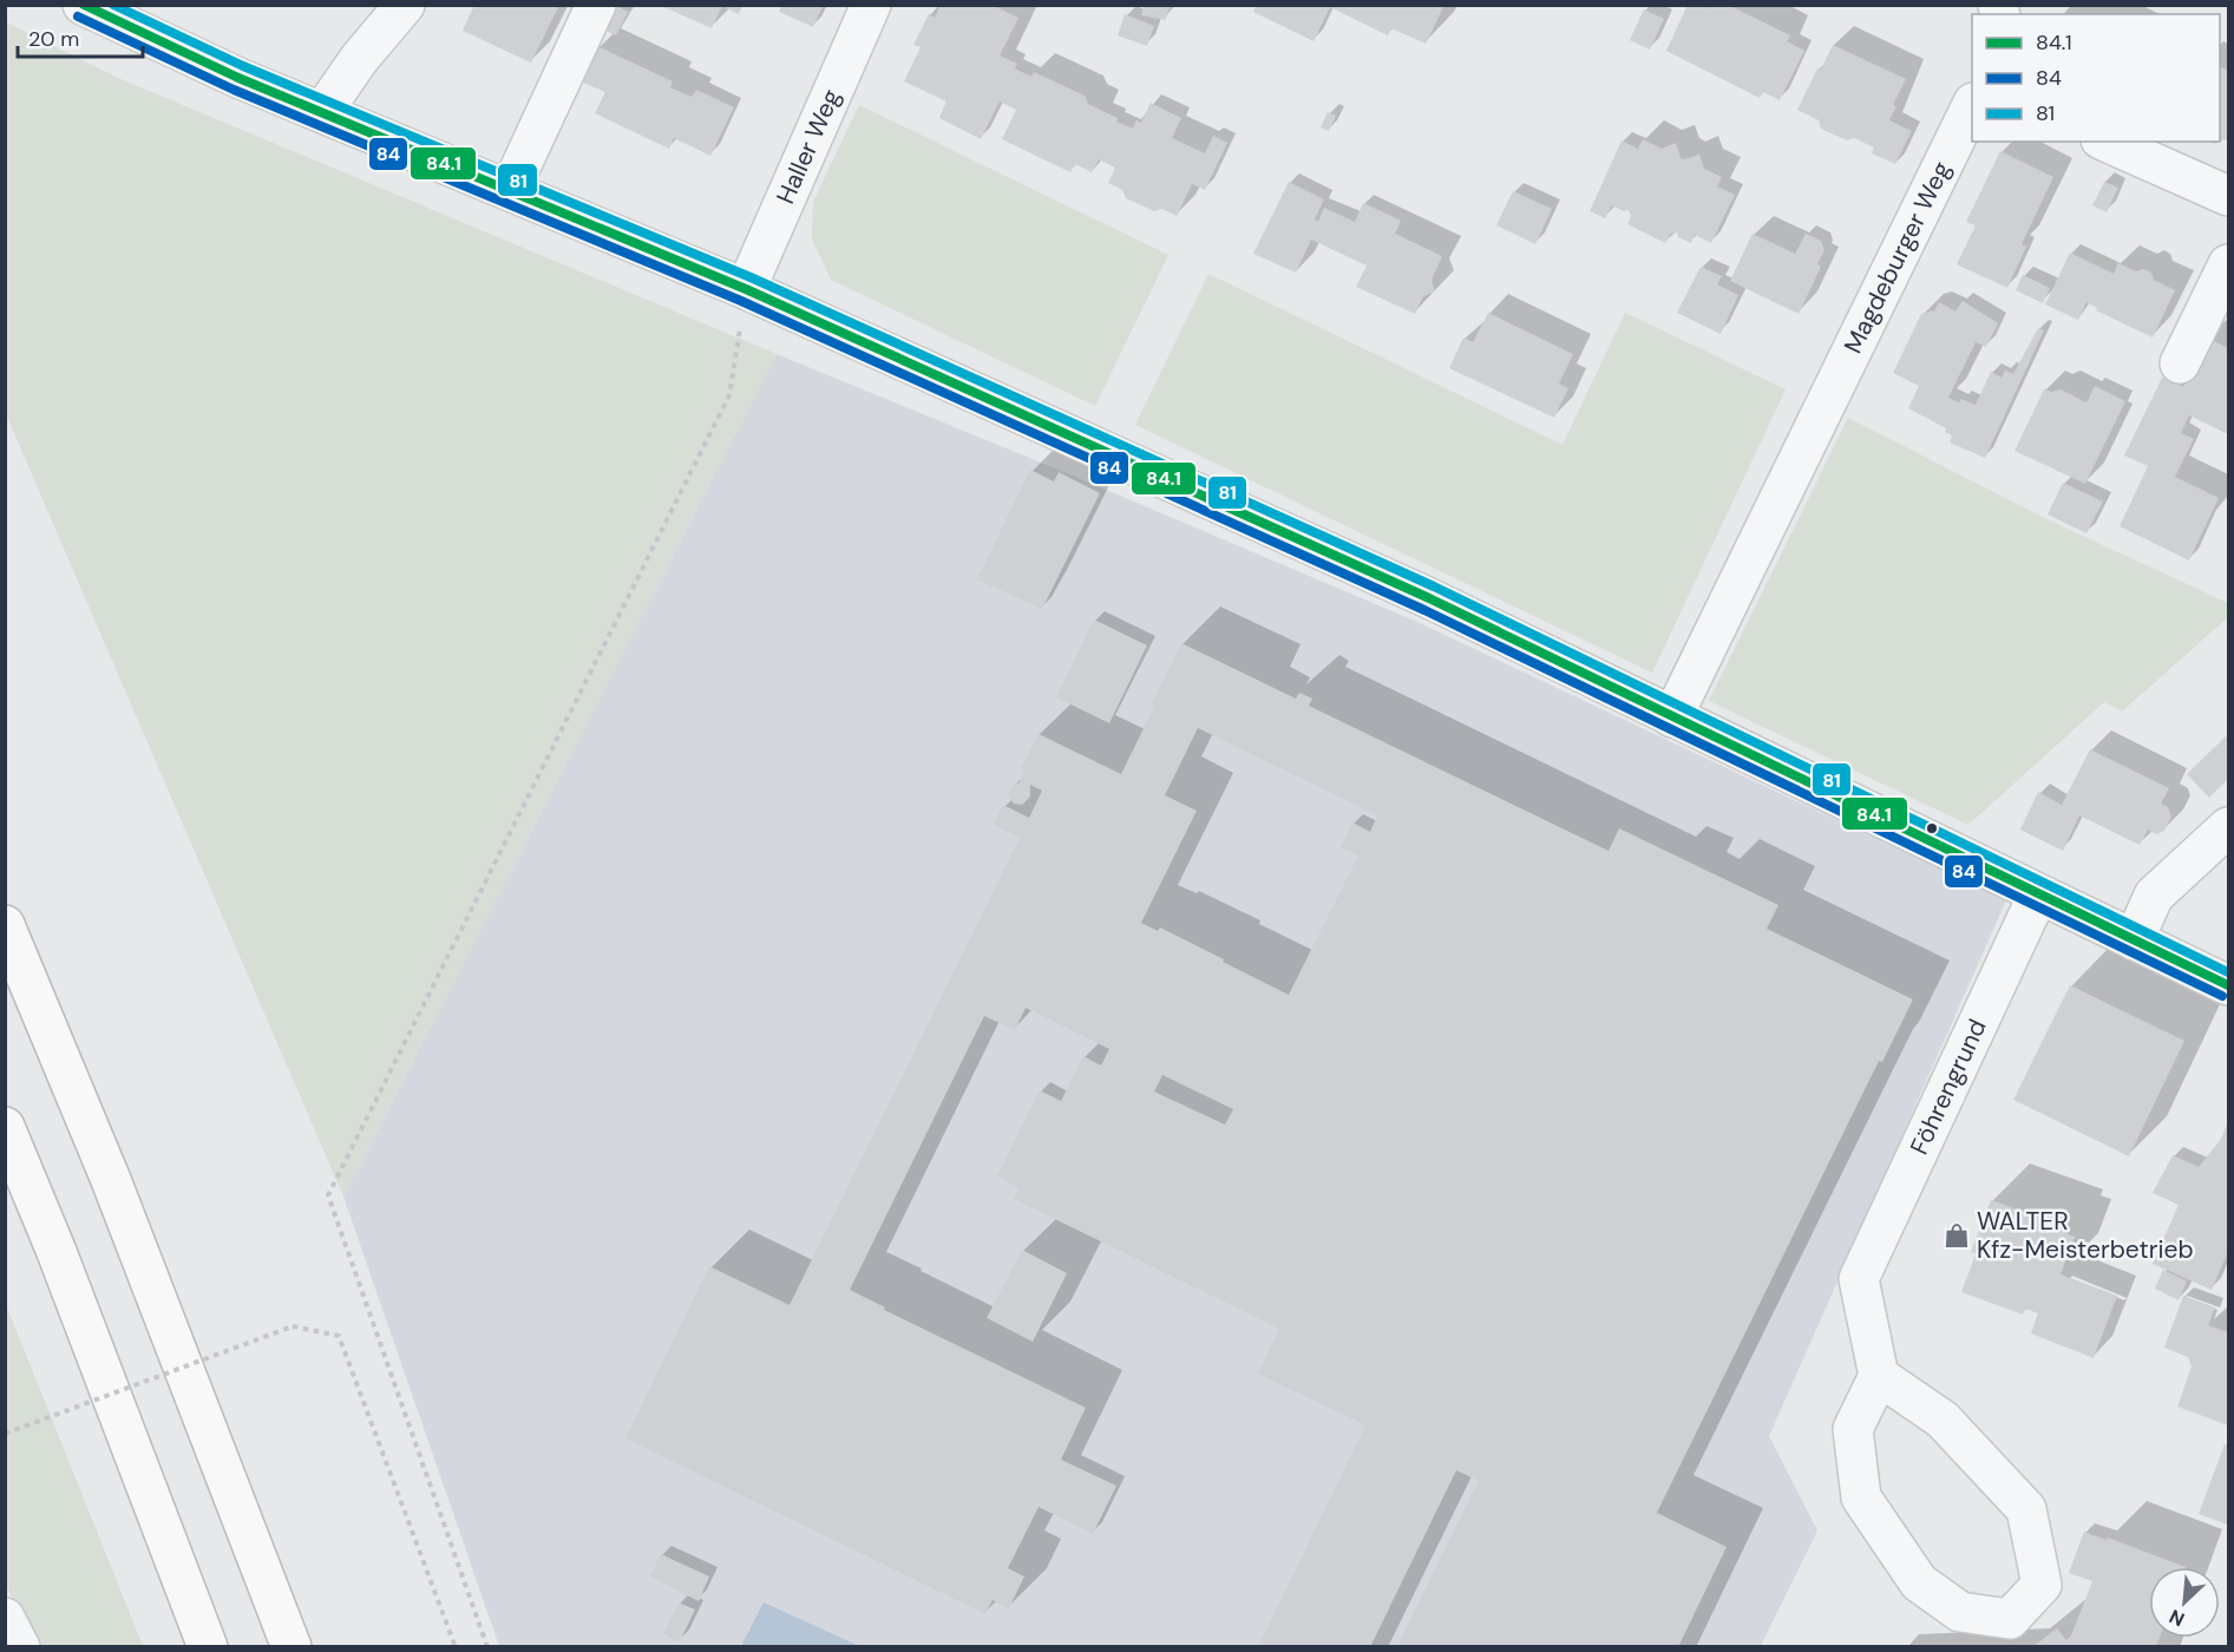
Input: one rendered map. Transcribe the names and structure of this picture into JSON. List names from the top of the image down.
{
  "streets": {
    "street": ["Haller Weg", "Magdeburger Weg", "Föhrengrund"]
  },
  "places": {
    "shop": ["WALTER Kfz-Meisterbetrieb"]
  },
  "lines": ["transit line 84.1", "transit line 81", "transit line 84"],
  "legend": ["84.1", "84", "81"],
  "scale_bar": "20 m",
  "north": "bottom left"
}
